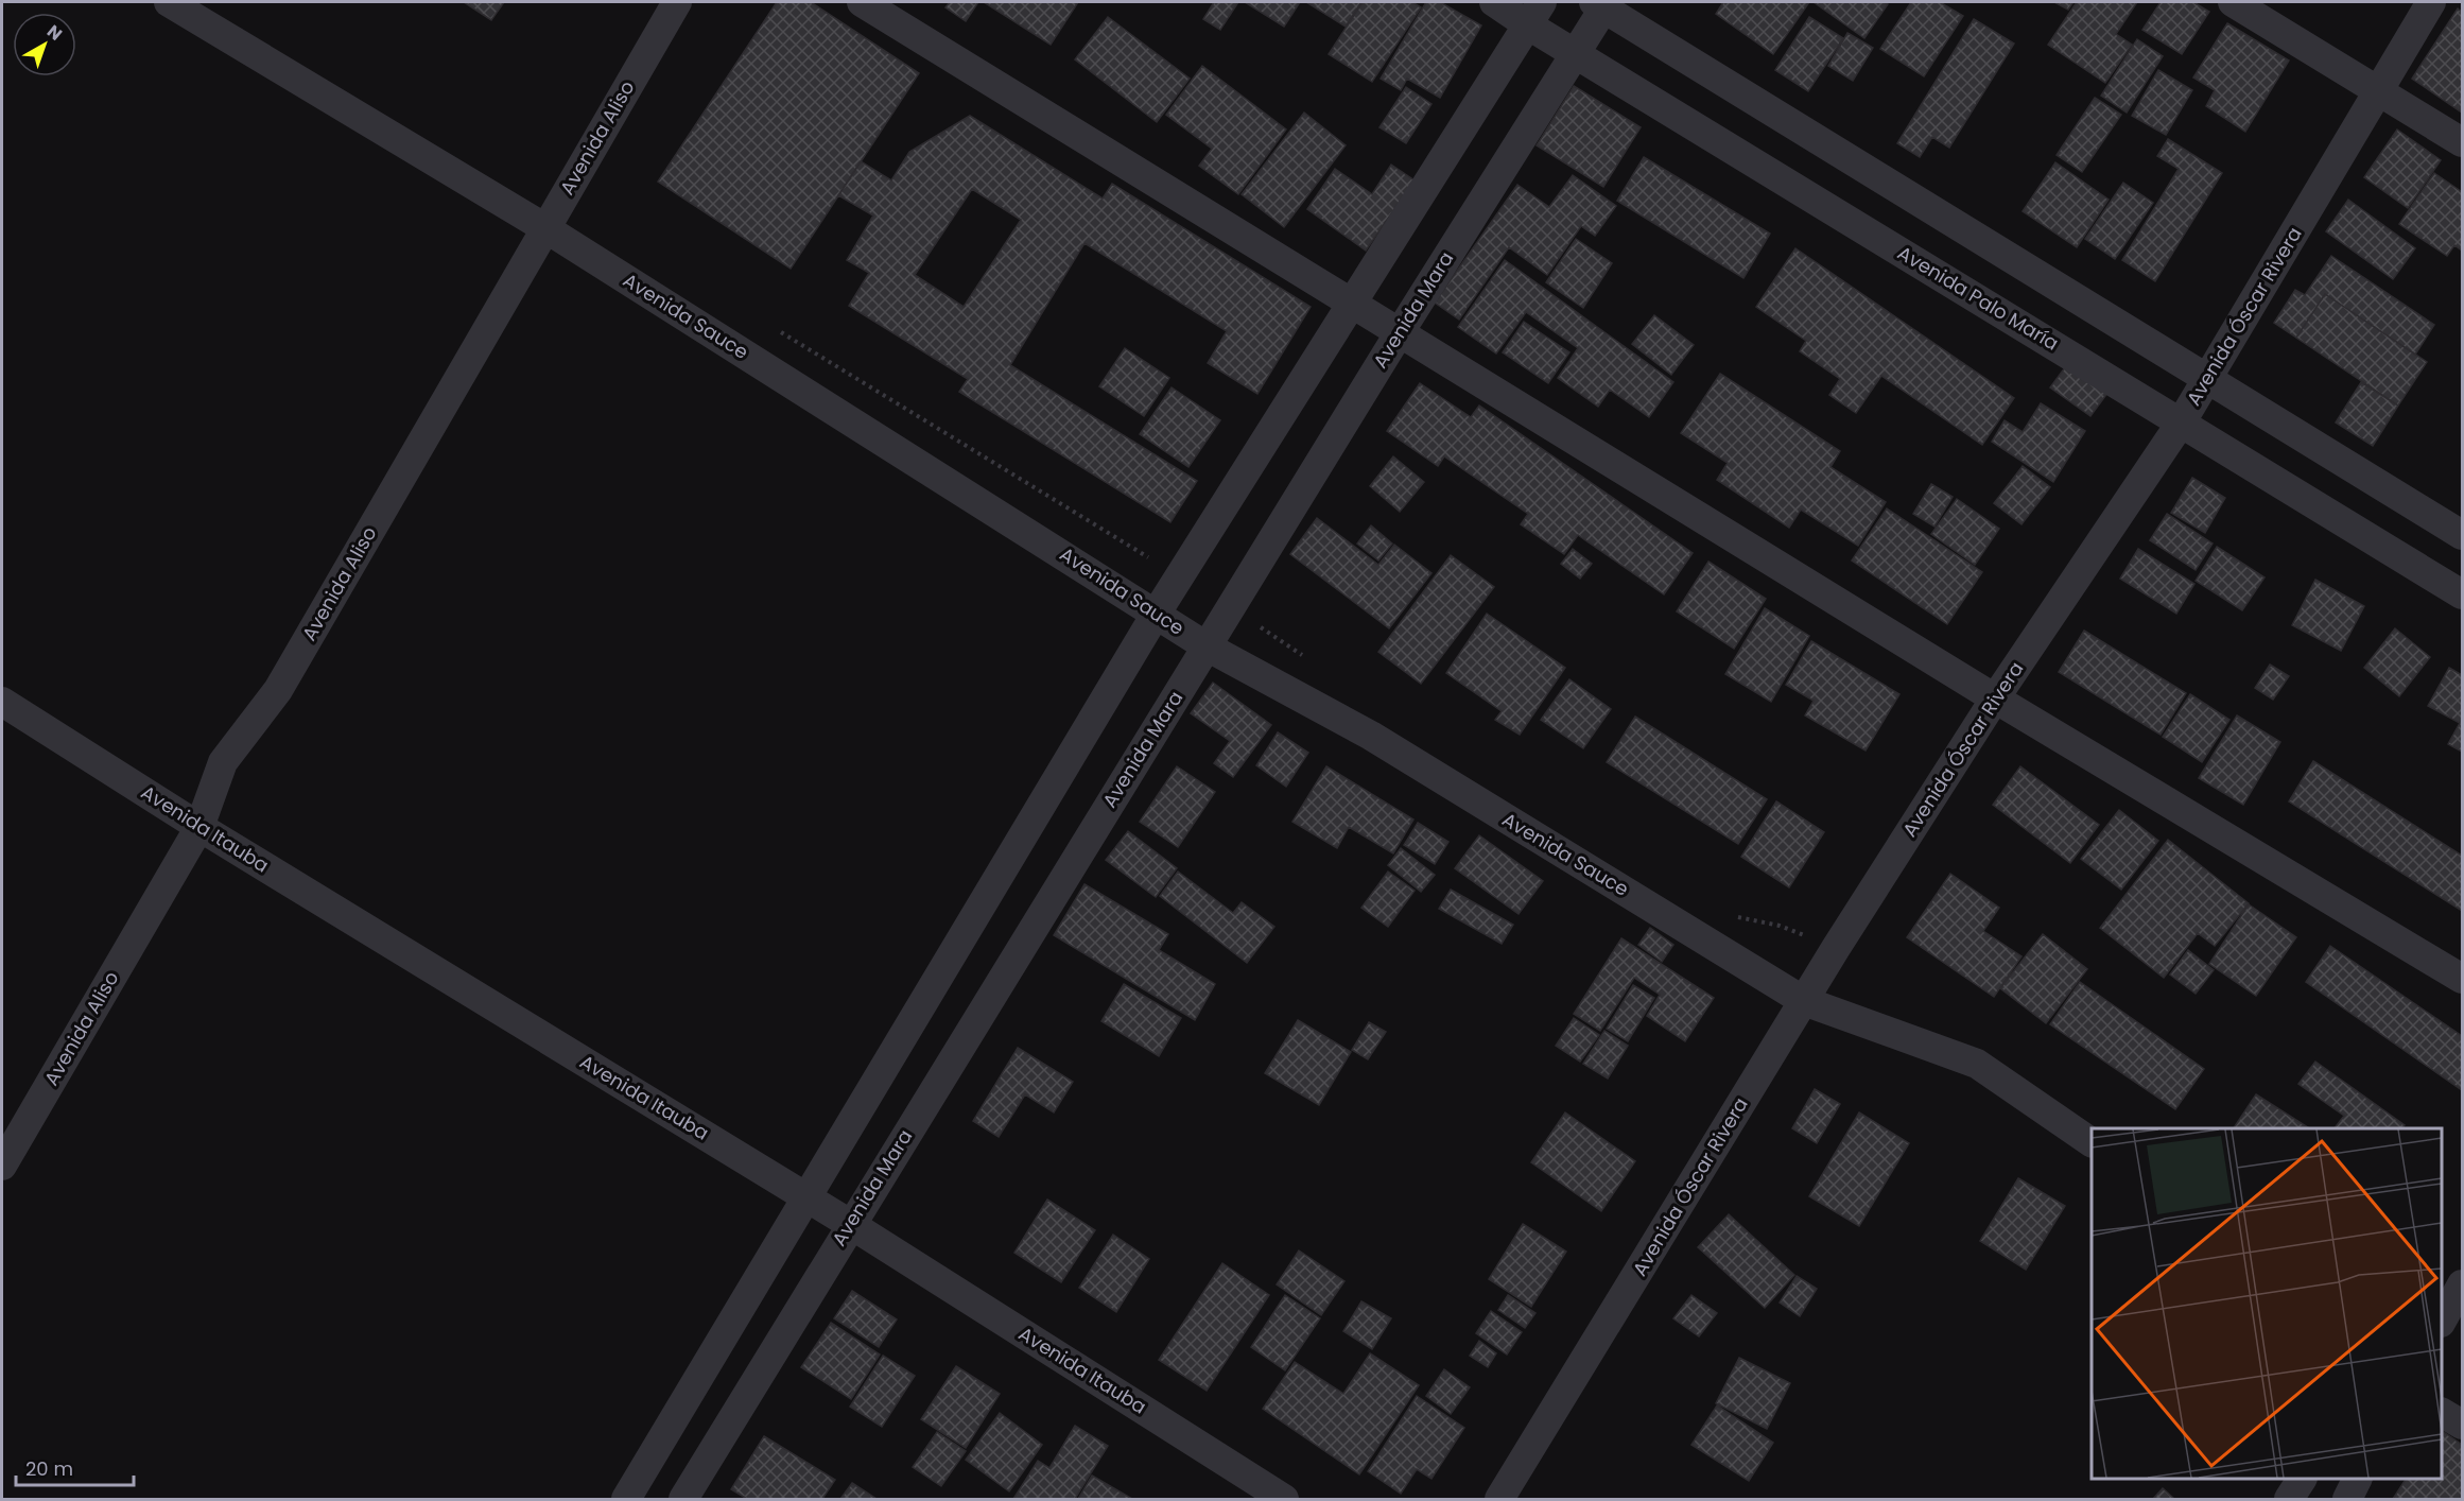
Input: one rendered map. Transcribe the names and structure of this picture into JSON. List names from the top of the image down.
{
  "streets": {
    "street": [
      "Avenida Aliso",
      "Avenida Palo María",
      "Avenida Mara",
      "Avenida Sauce",
      "Avenida Óscar Rivera",
      "Avenida Itauba"
    ]
  },
  "crossings": [
    ["Avenida Aliso", "Avenida Sauce"],
    ["Avenida Aliso", "Avenida Itauba"],
    ["Avenida Palo María", "Avenida Mara"],
    ["Avenida Palo María", "Avenida Óscar Rivera"],
    ["Avenida Mara", "Avenida Sauce"],
    ["Avenida Mara", "Avenida Itauba"],
    ["Avenida Sauce", "Avenida Óscar Rivera"]
  ],
  "scale_bar": "20 m",
  "north": "top right"
}
